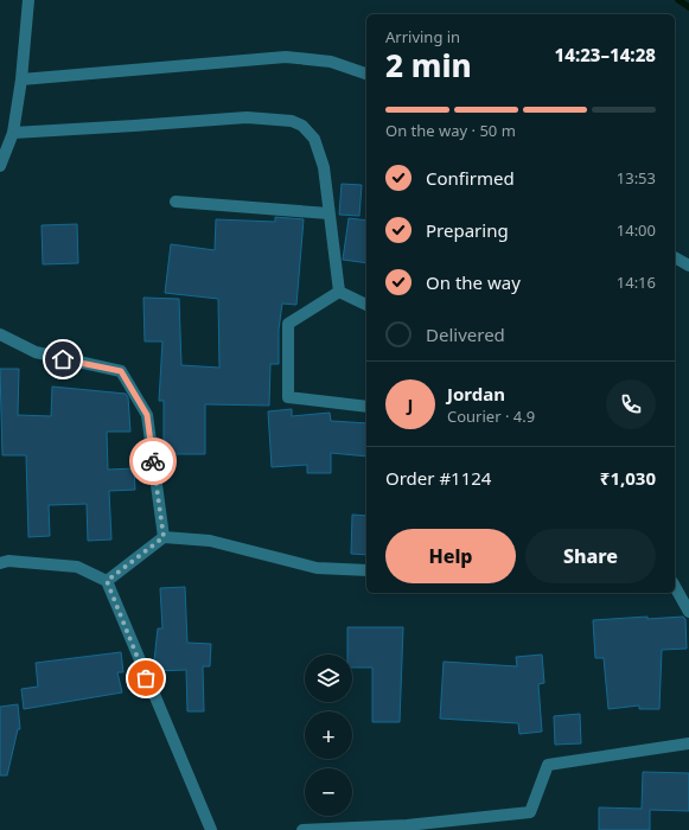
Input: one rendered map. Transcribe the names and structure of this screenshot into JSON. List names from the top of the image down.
{
  "page": {
    "heading": ["2 min", "Arriving in", "14:23–14:28"],
    "panel": [
      "Jordan",
      "Courier · 4.9",
      "Order #1124",
      "₹1,030"
    ],
    "bar": "On the way · 50 m",
    "list": [
      ["Confirmed", "13:53"],
      ["Preparing", "14:00"],
      ["On the way", "14:16"],
      "Delivered"
    ],
    "round": "J",
    "buttons": ["Help", "Share"],
    "map_buttons": ["+", "−"]
  }
}
